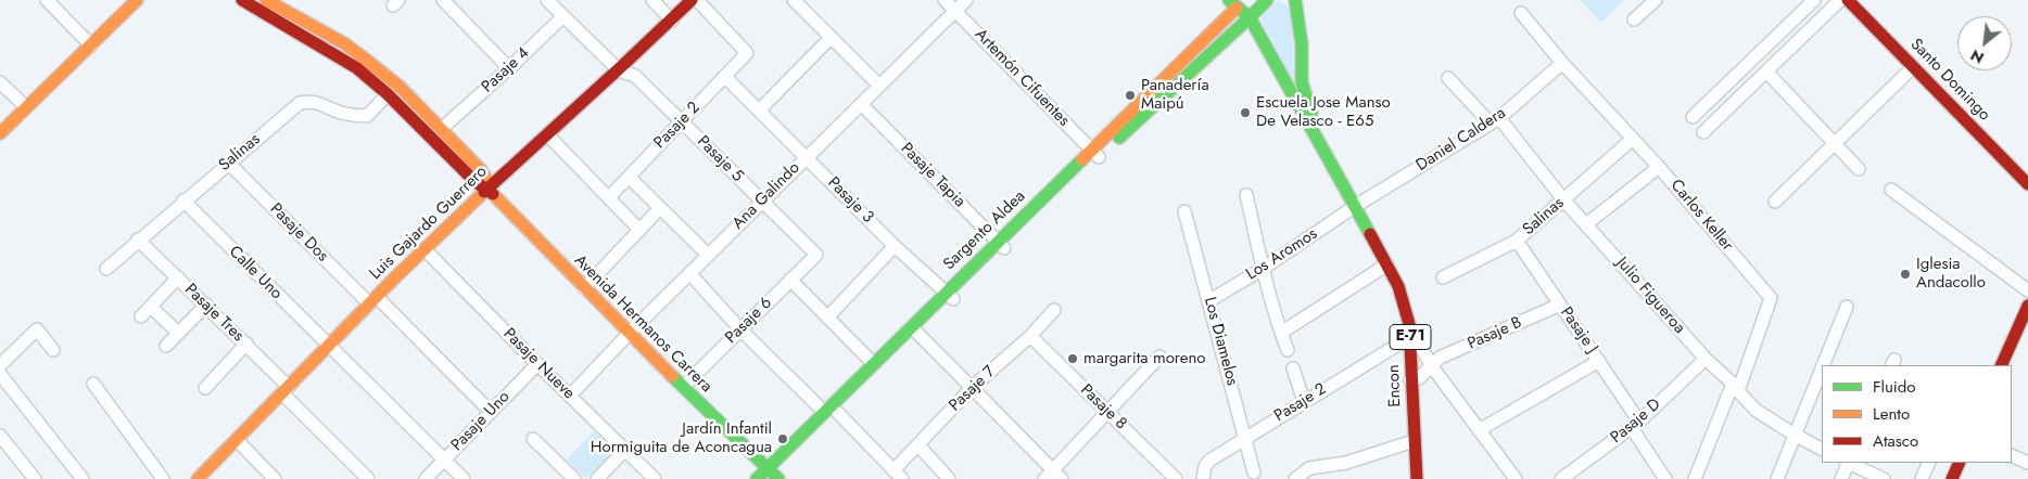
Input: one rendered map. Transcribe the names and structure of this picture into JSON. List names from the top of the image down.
{
  "streets": {
    "street": [
      "Pasaje 4",
      "Artemón Cifuentes",
      "Santo Domingo",
      "Pasaje 2",
      "Daniel Caldera",
      "Salinas",
      "Pasaje 5",
      "Pasaje Tapia",
      "Ana Galindo",
      "Pasaje 3",
      "Carlos Keller",
      "Luis Gajardo Guerrero",
      "Sargento Aldea",
      "Pasaje Dos",
      "Los Aromos",
      "Calle Uno",
      "Julio Figueroa",
      "Pasaje Tres",
      "Pasaje 6",
      "Avenida Hermanos Carrera",
      "Pasaje J",
      "Pasaje B",
      "E-71",
      "Los Diamelos",
      "Pasaje Nueve",
      "Encon",
      "Pasaje 7",
      "Pasaje 8",
      "Pasaje Uno",
      "Pasaje D"
    ]
  },
  "crossings": [
    ["Pasaje 4", "Pasaje 5"],
    ["Artemón Cifuentes", "Ana Galindo"],
    ["Artemón Cifuentes", "Sargento Aldea"],
    ["Pasaje 2", "Pasaje 5"],
    ["Pasaje 2", "Pasaje 3"],
    ["Pasaje 2", "Los Diamelos"],
    ["Pasaje 2", "Encon"],
    ["Daniel Caldera", "Carlos Keller"],
    ["Daniel Caldera", "Los Aromos"],
    ["Daniel Caldera", "Julio Figueroa"],
    ["Daniel Caldera", "Encon"],
    ["Salinas", "Carlos Keller"],
    ["Salinas", "Pasaje Dos"],
    ["Salinas", "Calle Uno"],
    ["Salinas", "Julio Figueroa"],
    ["Salinas", "Pasaje Tres"],
    ["Salinas", "Avenida Hermanos Carrera"],
    ["Salinas", "Pasaje J"],
    ["Pasaje 5", "Ana Galindo"],
    ["Pasaje 5", "Luis Gajardo Guerrero"],
    ["Pasaje 5", "Pasaje 6"],
    ["Pasaje Tapia", "Ana Galindo"],
    ["Pasaje Tapia", "Sargento Aldea"],
    ["Ana Galindo", "Pasaje 3"],
    ["Ana Galindo", "Avenida Hermanos Carrera"],
    ["Ana Galindo", "Pasaje Nueve"],
    ["Pasaje 3", "Sargento Aldea"],
    ["Carlos Keller", "Julio Figueroa"],
    ["Luis Gajardo Guerrero", "Pasaje Dos"],
    ["Luis Gajardo Guerrero", "Calle Uno"],
    ["Luis Gajardo Guerrero", "Pasaje Tres"],
    ["Luis Gajardo Guerrero", "Avenida Hermanos Carrera"],
    ["Luis Gajardo Guerrero", "Pasaje Nueve"],
    ["Sargento Aldea", "Avenida Hermanos Carrera"],
    ["Sargento Aldea", "E-71"],
    ["Sargento Aldea", "Encon"],
    ["Pasaje Dos", "Pasaje Uno"],
    ["Los Aromos", "Los Diamelos"],
    ["Los Aromos", "Encon"],
    ["Calle Uno", "Pasaje Uno"],
    ["Julio Figueroa", "Pasaje D"],
    ["Pasaje 6", "Avenida Hermanos Carrera"],
    ["Pasaje J", "Pasaje B"],
    ["Pasaje J", "Pasaje D"],
    ["E-71", "Encon"],
    ["Pasaje Nueve", "Pasaje Uno"],
    ["Pasaje 7", "Pasaje 8"]
  ],
  "places": [
    "Panadería Maipú",
    "Escuela Jose Manso De Velasco - E65",
    "Iglesia Andacollo",
    "margarita moreno",
    "Jardín Infantil Hormiguita de Aconcagua"
  ],
  "legend": ["Fluido", "Lento", "Atasco"],
  "north": "bottom left"
}
